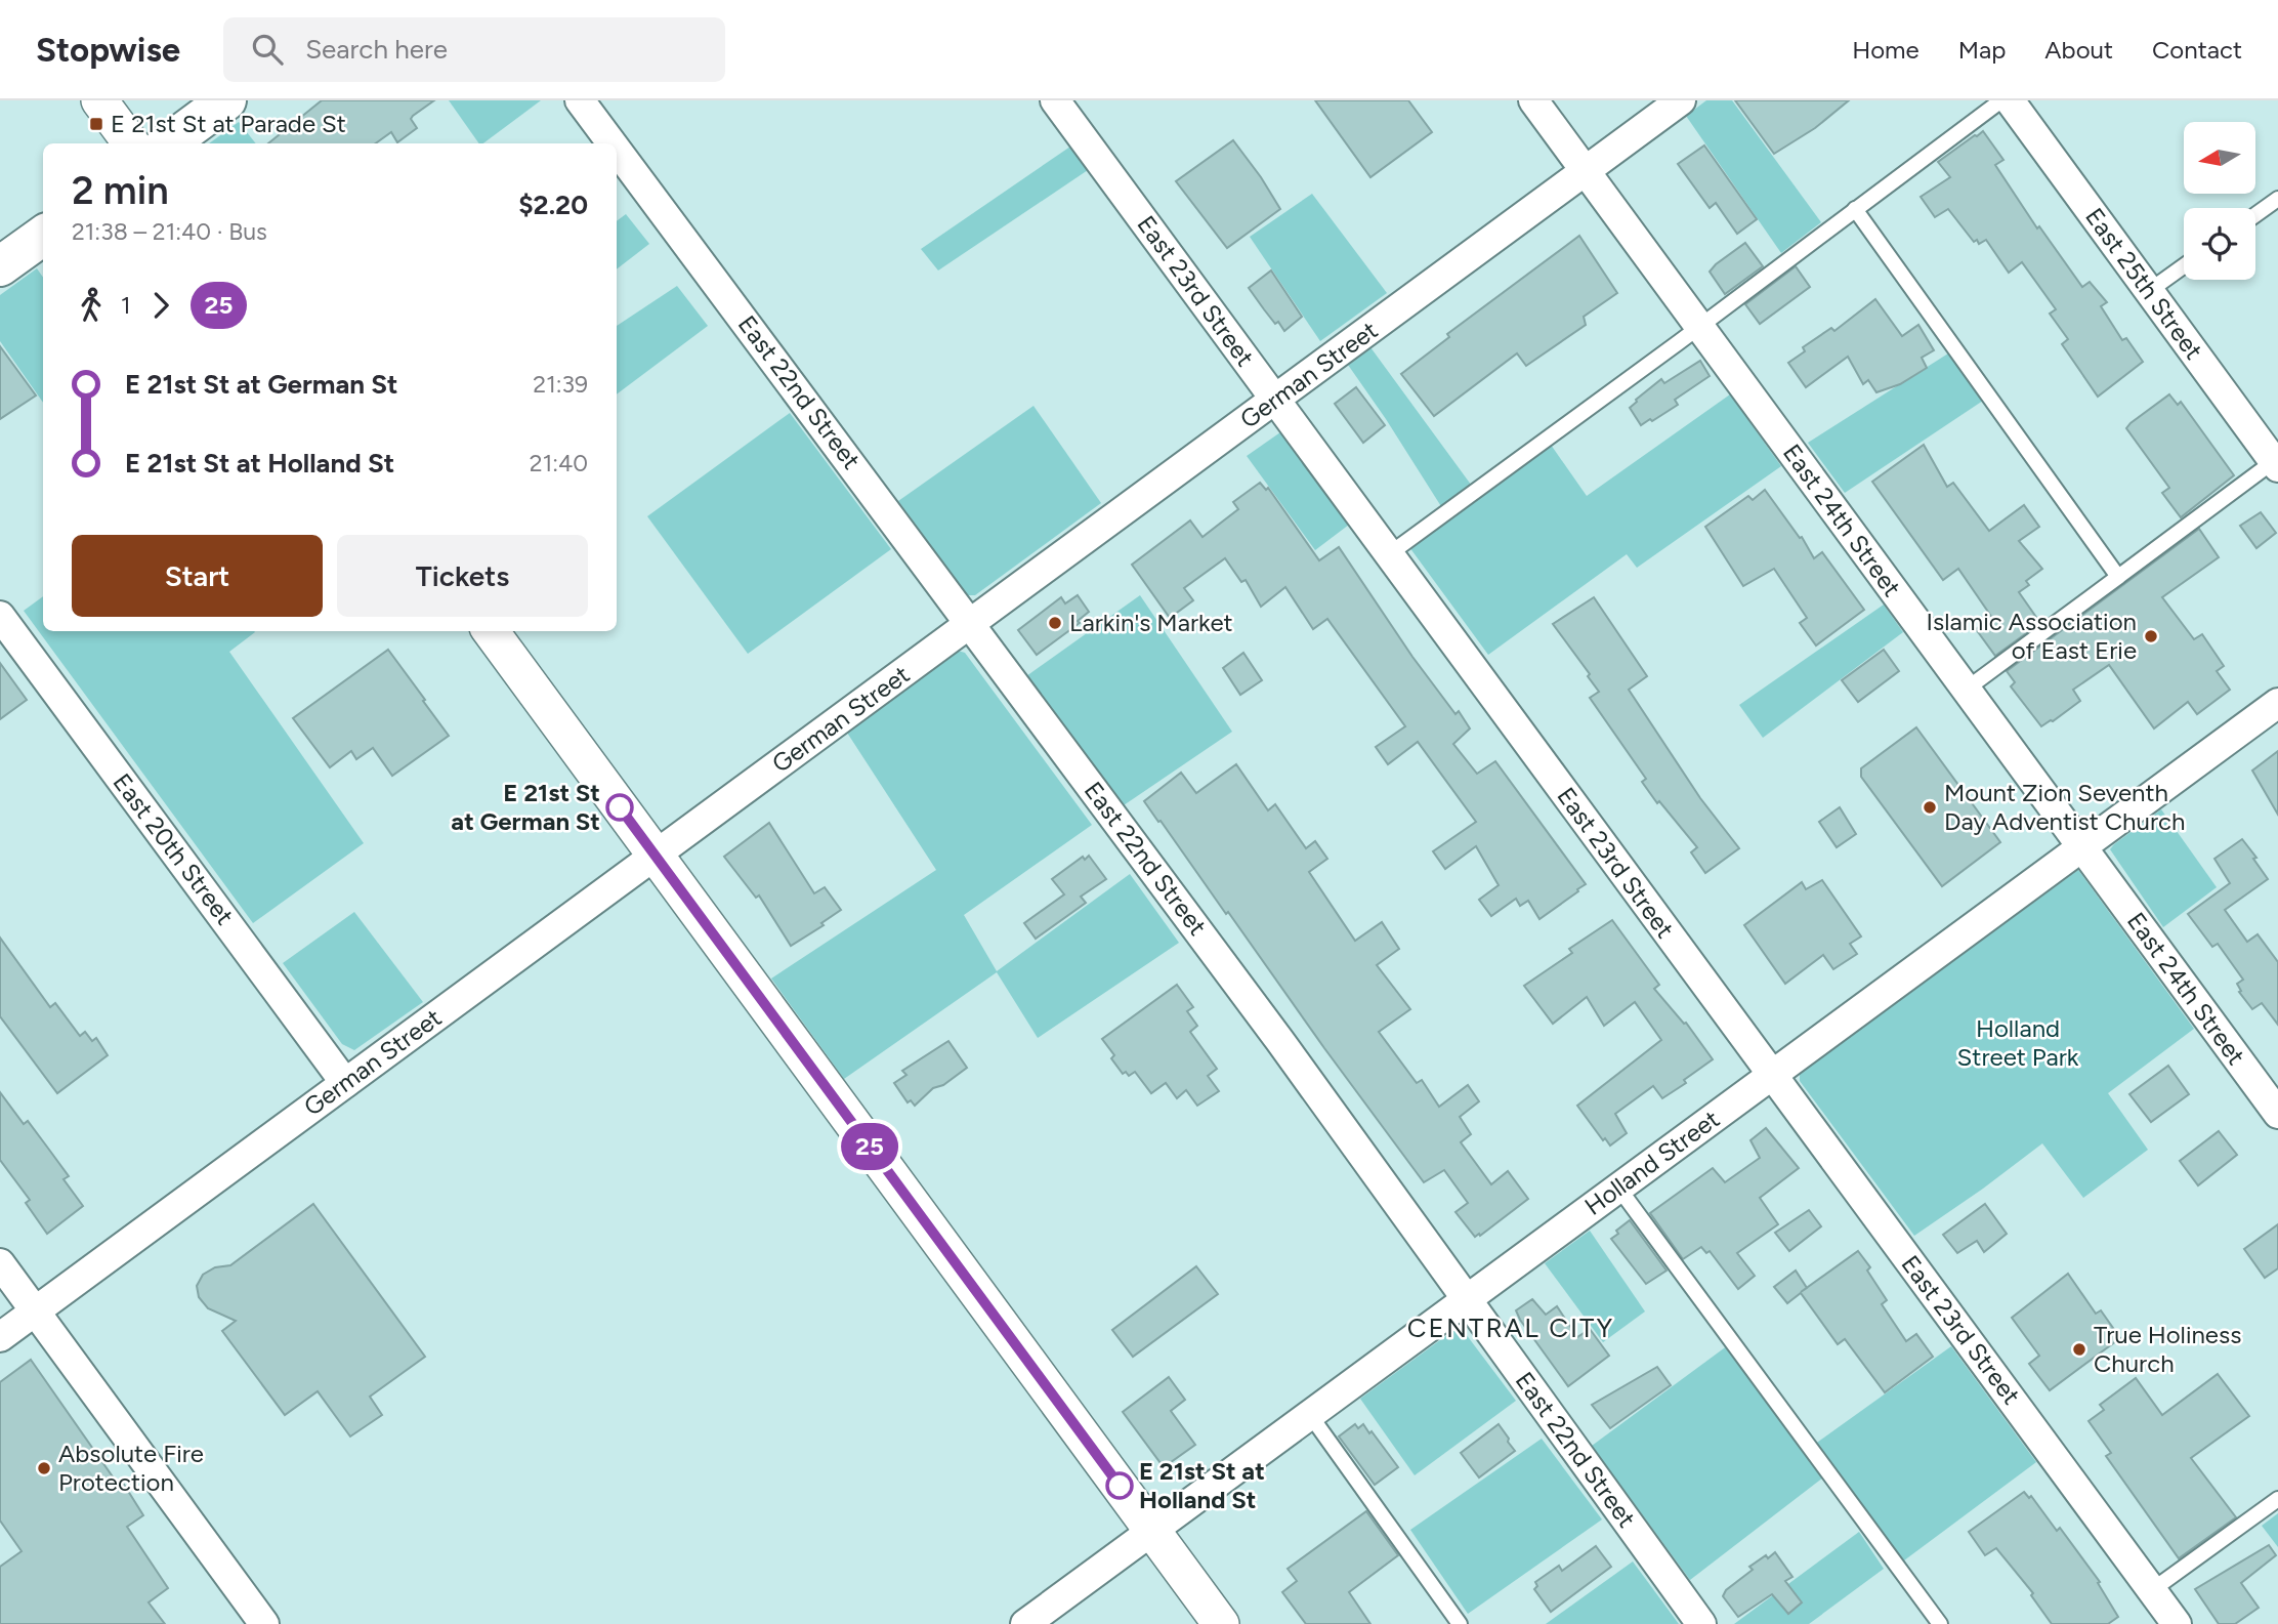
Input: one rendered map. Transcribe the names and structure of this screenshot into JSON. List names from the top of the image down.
{
  "streets": {
    "street": [
      "East 25th Street",
      "East 23rd Street",
      "German Street",
      "East 22nd Street",
      "East 24th Street",
      "East 20th Street",
      "Holland Street"
    ]
  },
  "crossings": [
    ["East 23rd Street", "German Street"],
    ["East 23rd Street", "Holland Street"],
    ["German Street", "East 22nd Street"],
    ["German Street", "East 24th Street"],
    ["German Street", "East 20th Street"],
    ["East 22nd Street", "Holland Street"],
    ["East 24th Street", "Holland Street"]
  ],
  "districts": ["CENTRAL CITY"],
  "parks": ["Holland Street Park"],
  "places": {
    "transit": ["E 21st St at Parade St"],
    "other": [
      "Larkin's Market",
      "Islamic Association of East Erie",
      "E 21st St at German St",
      "Mount Zion Seventh Day Adventist Church",
      "True Holiness Church",
      "Absolute Fire Protection",
      "E 21st St at Holland St"
    ]
  },
  "lines": ["bus line 25"],
  "north": "left",
  "page": {
    "header": "Stopwise",
    "search": "Search here",
    "nav": [
      "Home",
      "Map",
      "About",
      "Contact"
    ],
    "on_map": "25",
    "heading": ["2 min", "21:38 – 21:40 · Bus", "$2.20"],
    "legs": ["1", "25"],
    "list": [
      {
        "name": "E 21st St at German St",
        "value": "21:39"
      },
      {
        "name": "E 21st St at Holland St",
        "value": "21:40"
      }
    ],
    "buttons": ["Start", "Tickets"]
  }
}
